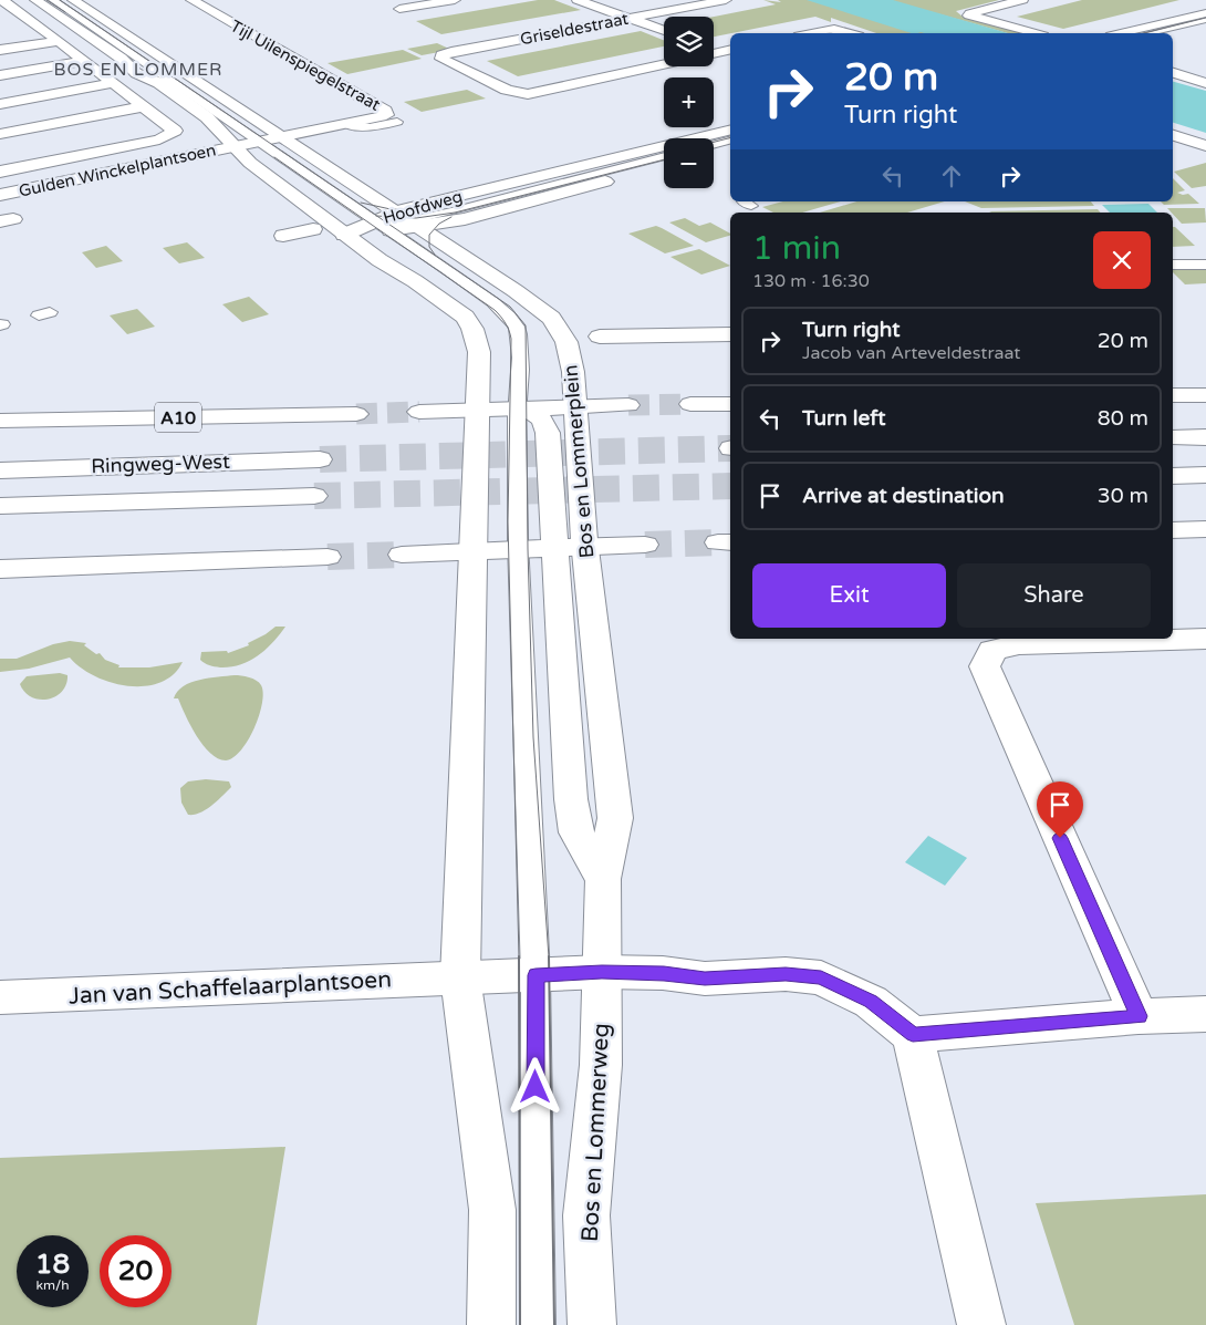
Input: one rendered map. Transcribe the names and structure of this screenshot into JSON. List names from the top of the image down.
{
  "streets": {
    "main road": [
      "Griseldestraat",
      "Tijl Uilenspiegelstraat",
      "Gulden Winckelplantsoen",
      "Hoofdweg",
      "A10",
      "Bos en Lommerplein",
      "Ringweg-West",
      "Jan van Schaffelaarplantsoen",
      "Bos en Lommerweg"
    ]
  },
  "crossings": [
    ["Tijl Uilenspiegelstraat", "Bos en Lommerplein"],
    ["Hoofdweg", "Bos en Lommerplein"],
    ["Bos en Lommerplein", "Jan van Schaffelaarplantsoen"],
    ["Bos en Lommerplein", "Bos en Lommerweg"],
    ["Jan van Schaffelaarplantsoen", "Bos en Lommerweg"]
  ],
  "districts": ["BOS EN LOMMER"],
  "page": {
    "map_buttons": ["+", "−"],
    "turn": ["20 m", "Turn right"],
    "heading": ["1 min", "130 m · 16:30"],
    "list": [
      {
        "name": "Turn right",
        "note": "Jacob van Arteveldestraat",
        "value": "20 m"
      },
      {
        "name": "Turn left",
        "value": "80 m"
      },
      {
        "name": "Arrive at destination",
        "value": "30 m"
      }
    ],
    "buttons": ["Exit", "Share"],
    "speed": "18 km/h",
    "limit": "20"
  }
}
